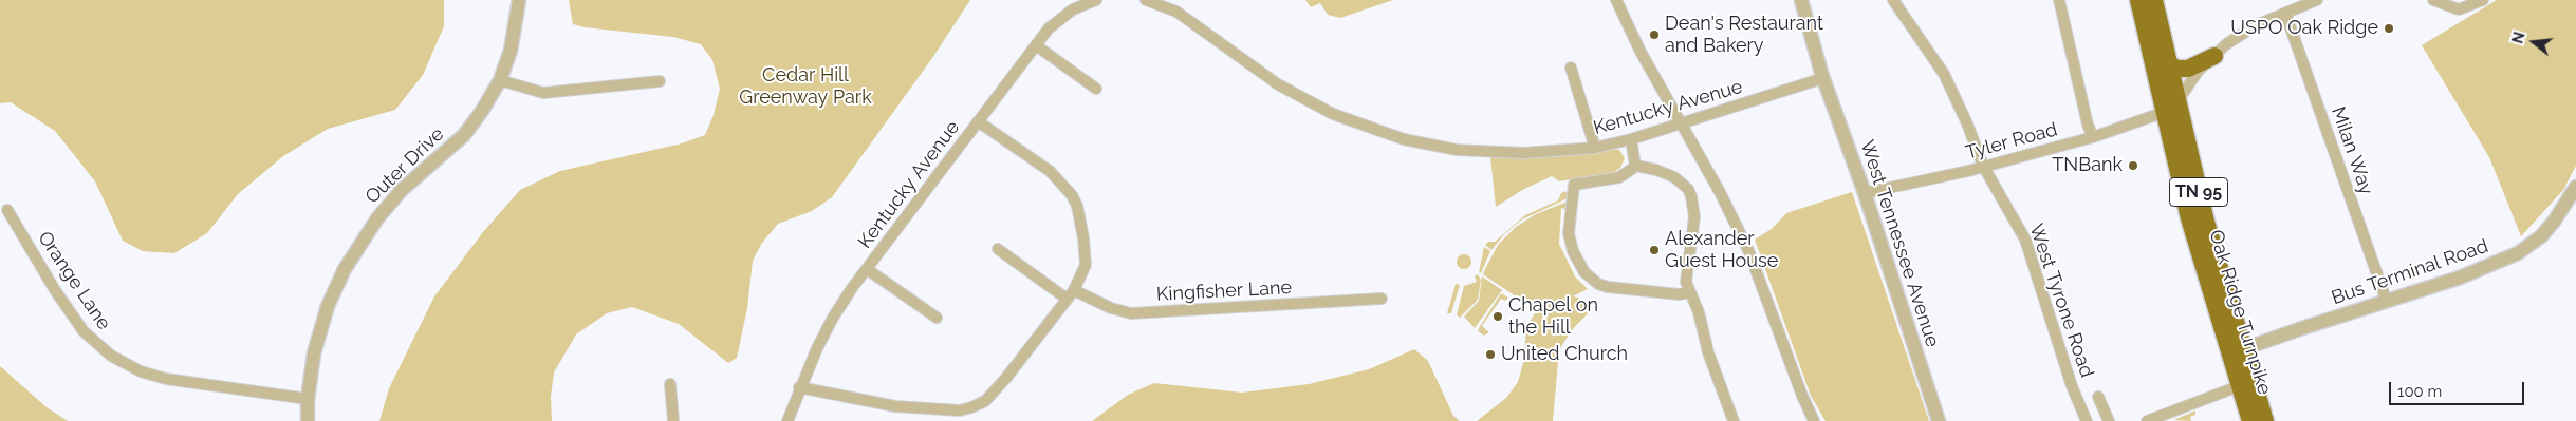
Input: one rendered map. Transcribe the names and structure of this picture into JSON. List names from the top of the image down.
{
  "streets": {
    "highway": ["TN 95", "Oak Ridge Turnpike"],
    "street": [
      "Kentucky Avenue",
      "Tyler Road",
      "Milan Way",
      "Outer Drive",
      "West Tennessee Avenue",
      "Bus Terminal Road",
      "Orange Lane",
      "Kingfisher Lane",
      "West Tyrone Road"
    ]
  },
  "crossings": [
    ["Kentucky Avenue", "West Tennessee Avenue"],
    ["Tyler Road", "West Tennessee Avenue"],
    ["Tyler Road", "West Tyrone Road"],
    ["Tyler Road", "Oak Ridge Turnpike"],
    ["Milan Way", "Bus Terminal Road"],
    ["Outer Drive", "Orange Lane"],
    ["Bus Terminal Road", "Oak Ridge Turnpike"]
  ],
  "parks": ["Cedar Hill Greenway Park"],
  "places": [
    "USPO Oak Ridge",
    "Dean's Restaurant and Bakery",
    "TNBank",
    "Alexander Guest House",
    "Chapel on the Hill",
    "United Church"
  ],
  "scale_bar": "100 m",
  "north": "left"
}
